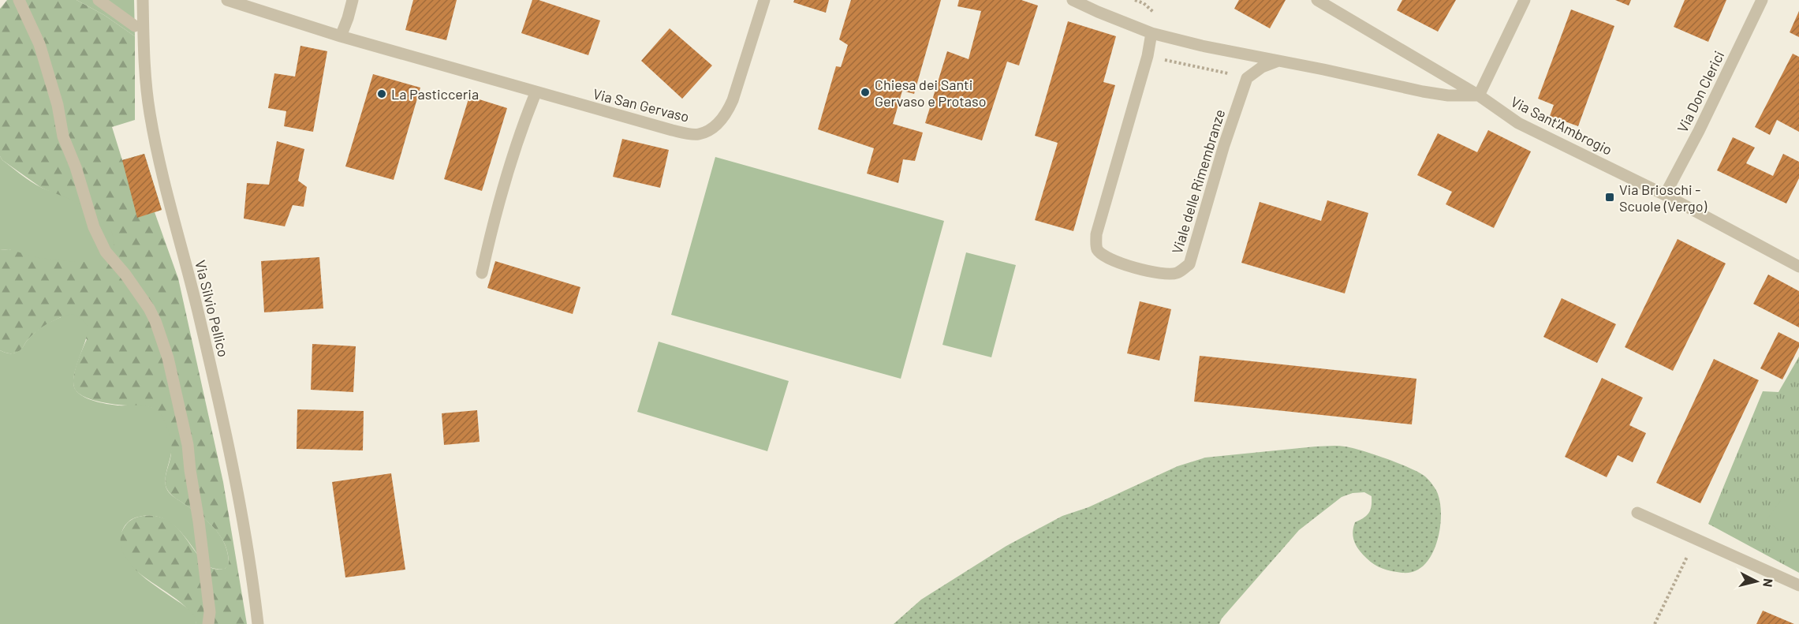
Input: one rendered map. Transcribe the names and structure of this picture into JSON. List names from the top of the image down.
{
  "streets": {
    "street": [
      "Via Don Clerici",
      "Via San Gervaso",
      "Via Sant'Ambrogio",
      "Viale delle Rimembranze",
      "Via Silvio Pellico"
    ]
  },
  "crossings": [
    ["Via Don Clerici", "Via Sant'Ambrogio"]
  ],
  "places": {
    "other": ["Chiesa dei Santi Gervaso e Protaso", "La Pasticceria"],
    "transit": ["Via Brioschi - Scuole (Vergo)"]
  },
  "north": "right"
}
